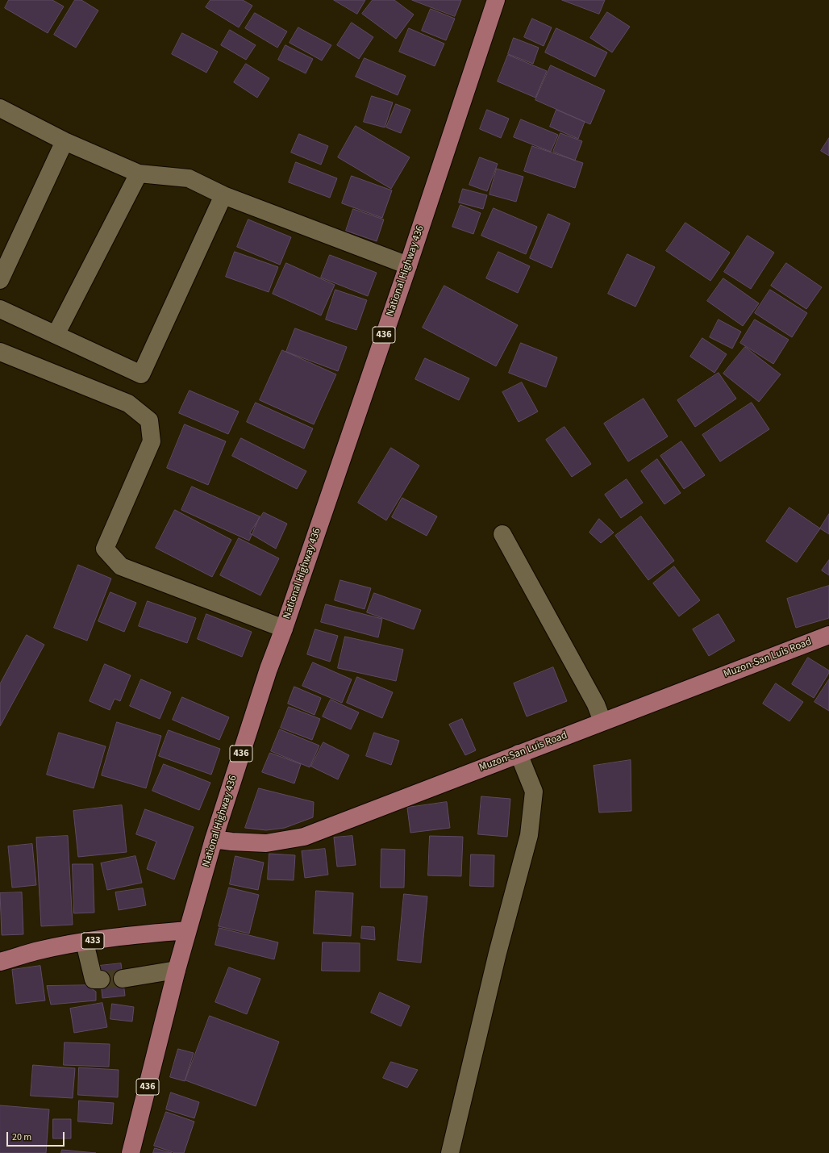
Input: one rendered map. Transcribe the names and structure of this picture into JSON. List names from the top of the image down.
{
  "streets": {
    "main road": [
      "National Highway 436",
      "436",
      "Muzon-San Luis Road",
      "433"
    ]
  },
  "crossings": [
    ["National Highway 436", "Muzon-San Luis Road"],
    ["National Highway 436", "433"]
  ],
  "scale_bar": "20 m"
}
